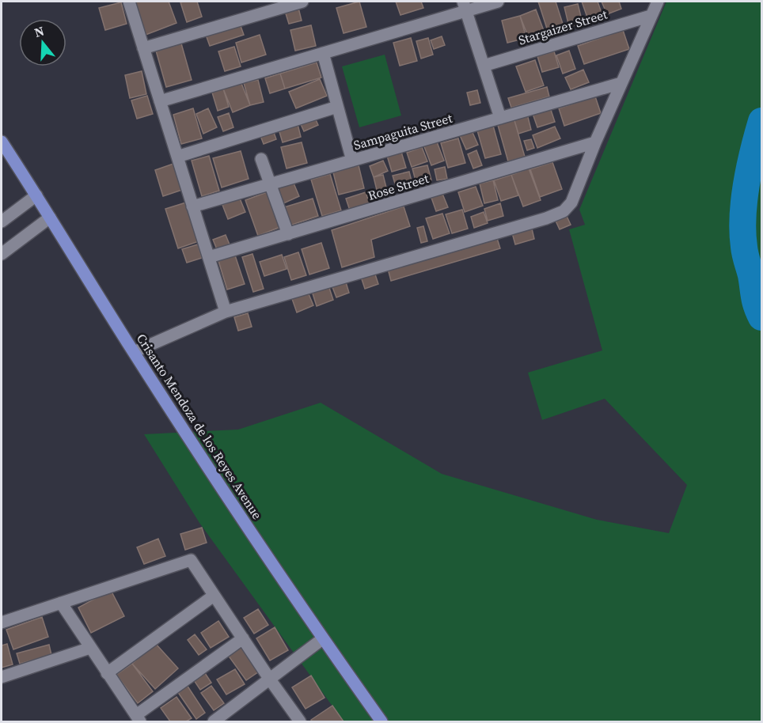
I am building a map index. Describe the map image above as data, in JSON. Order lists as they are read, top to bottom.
{
  "streets": {
    "main road": ["Crisanto Mendoza de los Reyes Avenue"],
    "street": ["Stargaizer Street", "Sampaguita Street", "Rose Street"]
  },
  "north": "top"
}
